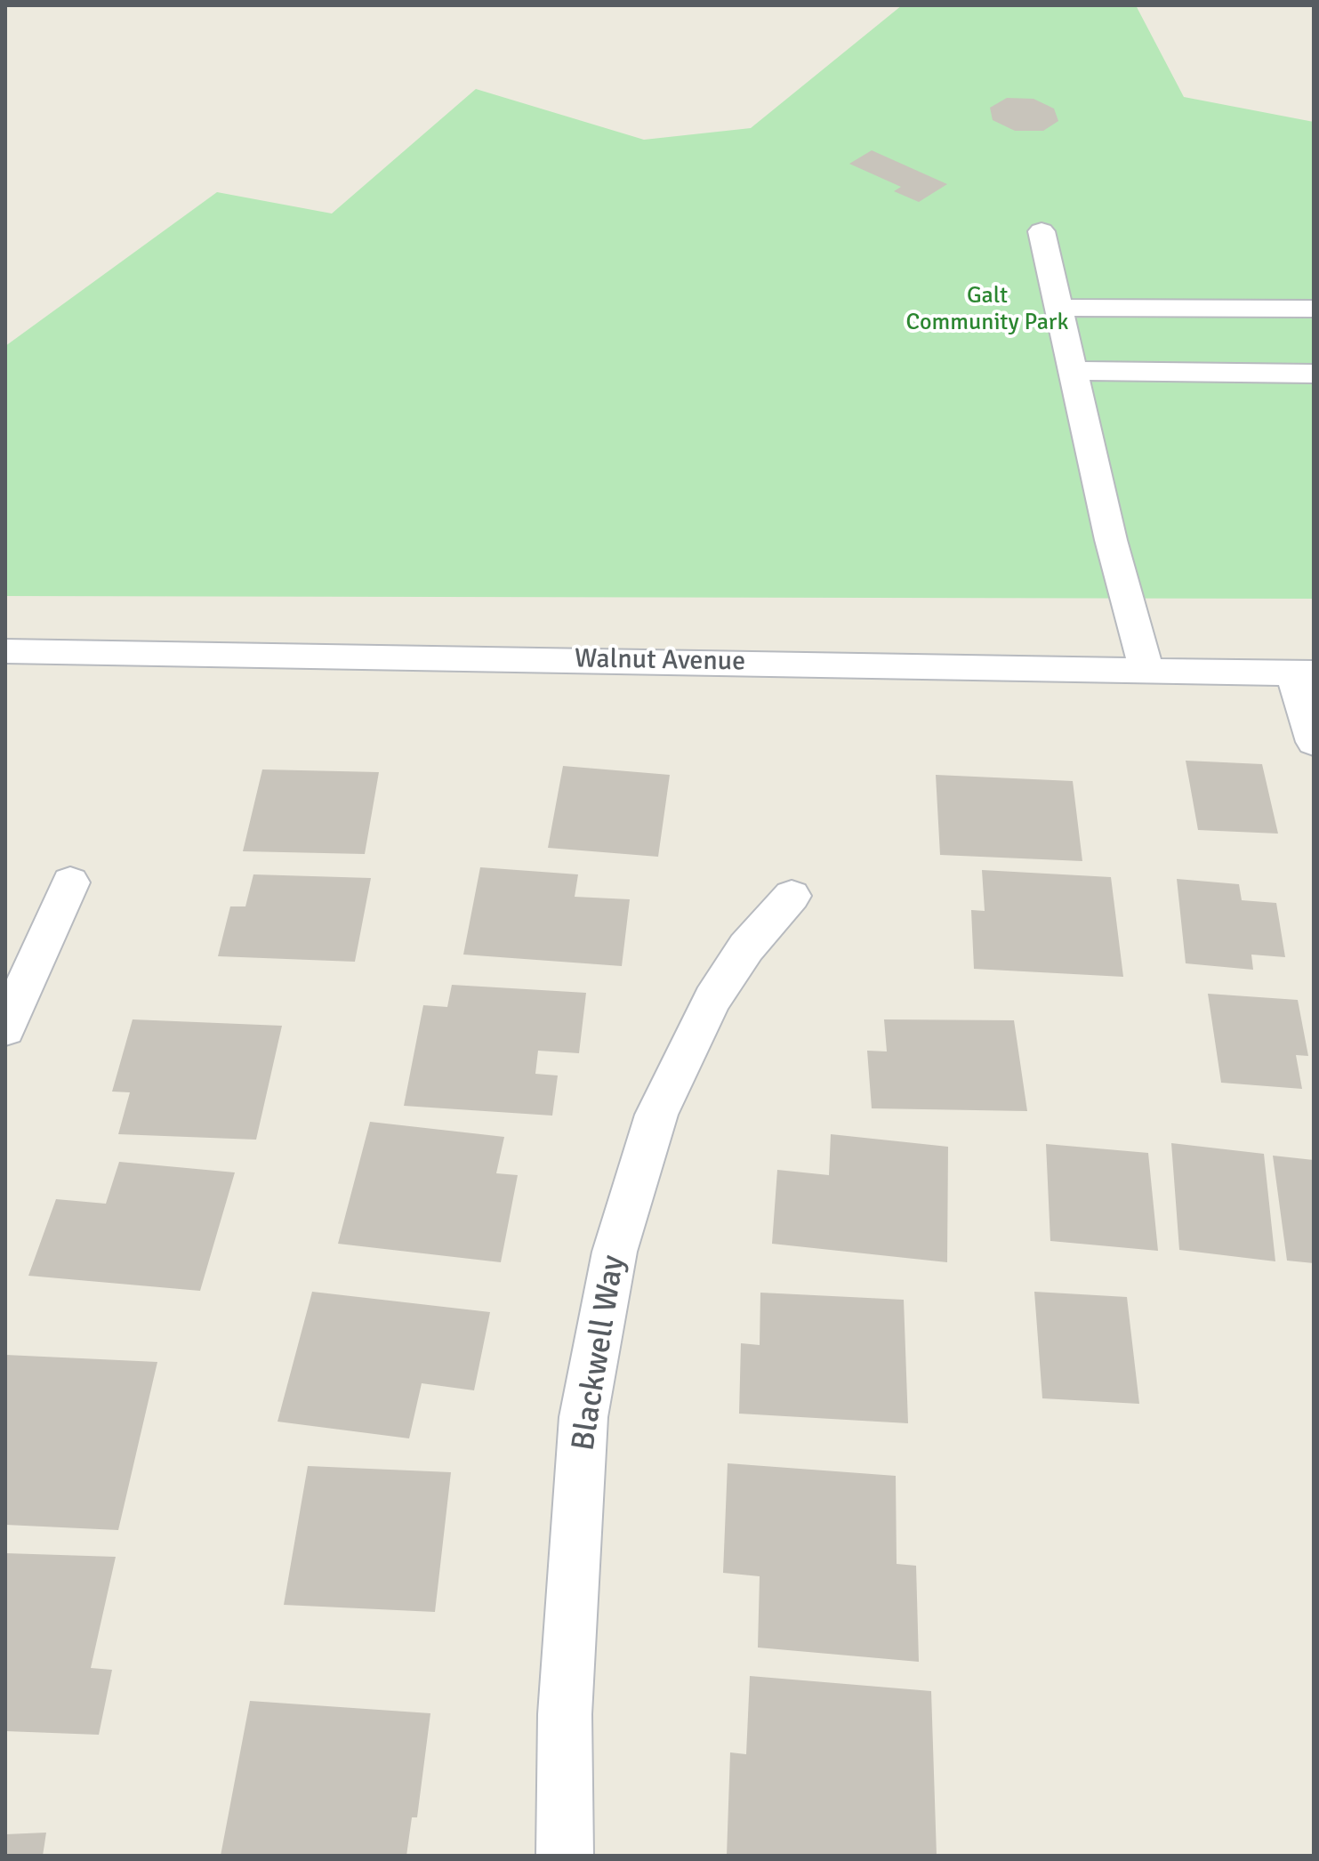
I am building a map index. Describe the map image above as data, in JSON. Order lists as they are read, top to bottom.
{
  "streets": {
    "street": ["Walnut Avenue", "Blackwell Way"]
  },
  "parks": ["Galt Community Park"]
}
